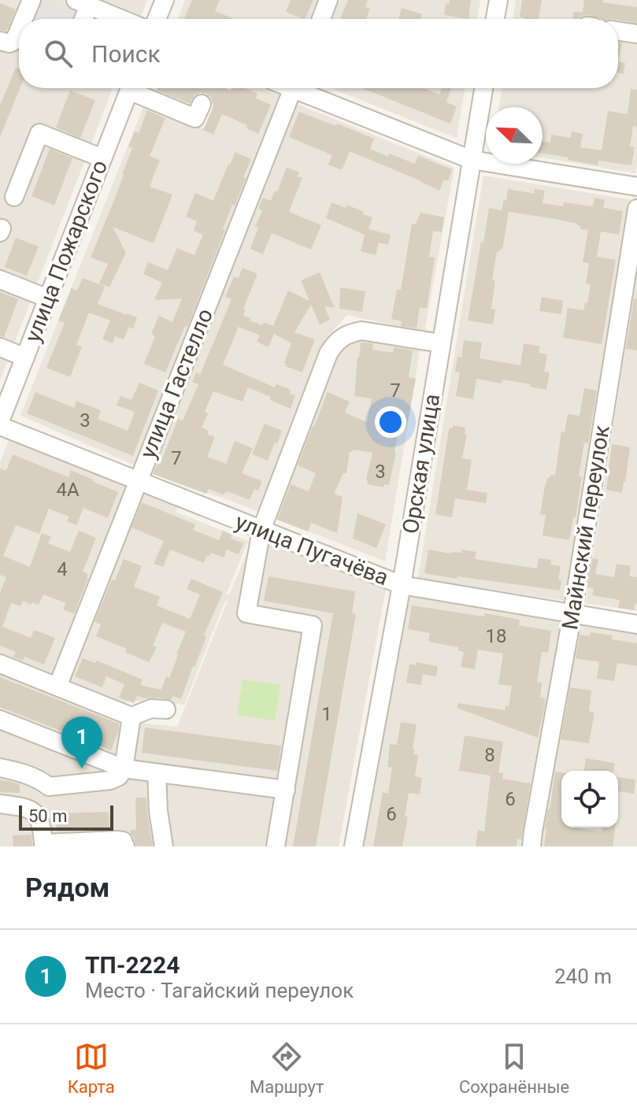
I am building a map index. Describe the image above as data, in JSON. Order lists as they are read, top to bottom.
{
  "streets": {
    "street": [
      "улица Пожарского",
      "улица Гастелло",
      "Орская улица",
      "Майнский переулок",
      "улица Пугачёва"
    ]
  },
  "crossings": [
    ["улица Пожарского", "улица Пугачёва"],
    ["улица Гастелло", "улица Пугачёва"],
    ["Орская улица", "улица Пугачёва"],
    ["Майнский переулок", "улица Пугачёва"]
  ],
  "house_numbers": [
    "7",
    "3",
    "7",
    "3",
    "4А",
    "4",
    "18",
    "1",
    "8",
    "6",
    "6"
  ],
  "scale_bar": "50 m",
  "north": "top left",
  "page": {
    "search": "Поиск",
    "pins": "1",
    "scale": "50 m",
    "heading": "Рядом",
    "list": [
      {
        "mark": "1",
        "name": "ТП-2224",
        "note": "Место · Тагайский переулок",
        "value": "240 m"
      }
    ],
    "nav": ["Карта", "Маршрут", "Сохранённые"]
  }
}
